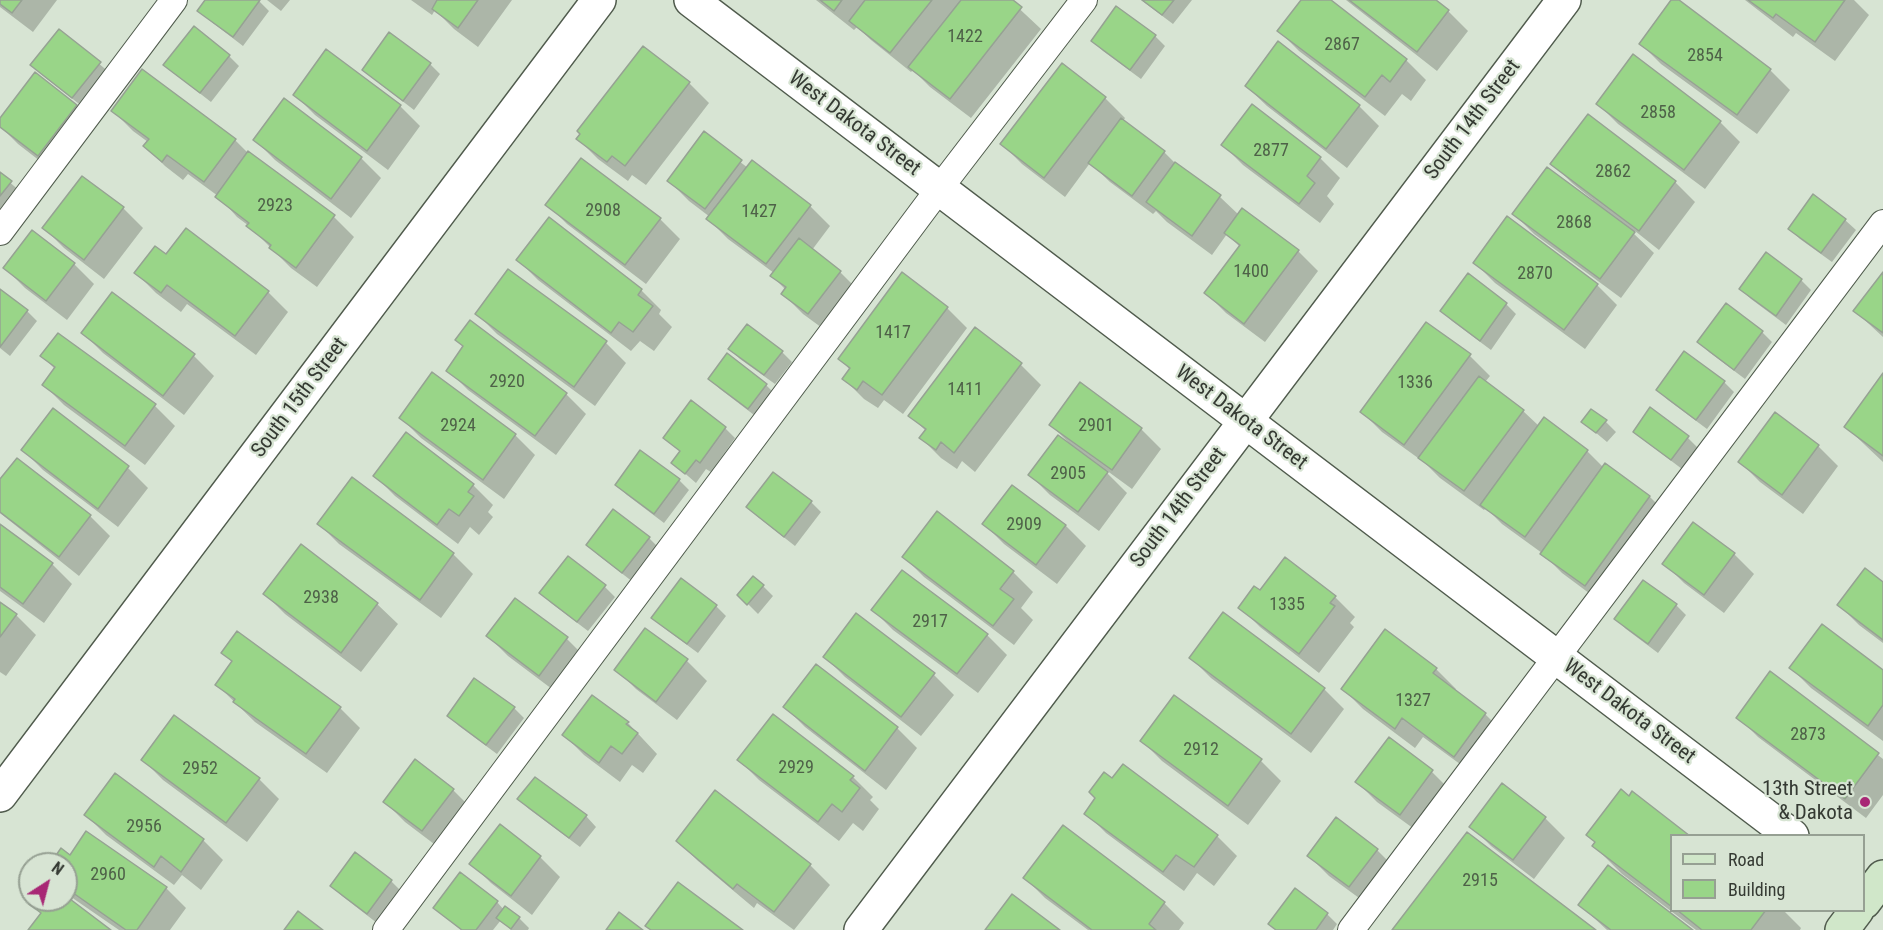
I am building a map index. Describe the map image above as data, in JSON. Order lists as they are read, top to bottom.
{
  "streets": {
    "street": ["South 14th Street", "West Dakota Street", "South 15th Street"]
  },
  "crossings": [
    ["South 14th Street", "West Dakota Street"]
  ],
  "places": ["13th Street & Dakota"],
  "house_numbers": [
    "1422",
    "2867",
    "2854",
    "2858",
    "2877",
    "2862",
    "2923",
    "2908",
    "1427",
    "2868",
    "1400",
    "2870",
    "1417",
    "2920",
    "1336",
    "1411",
    "2924",
    "2901",
    "2905",
    "2909",
    "2938",
    "1335",
    "2917",
    "1327",
    "2873",
    "2912",
    "2929",
    "2952",
    "2956",
    "2960",
    "2915"
  ],
  "legend": ["Road", "Building"],
  "north": "top right"
}
